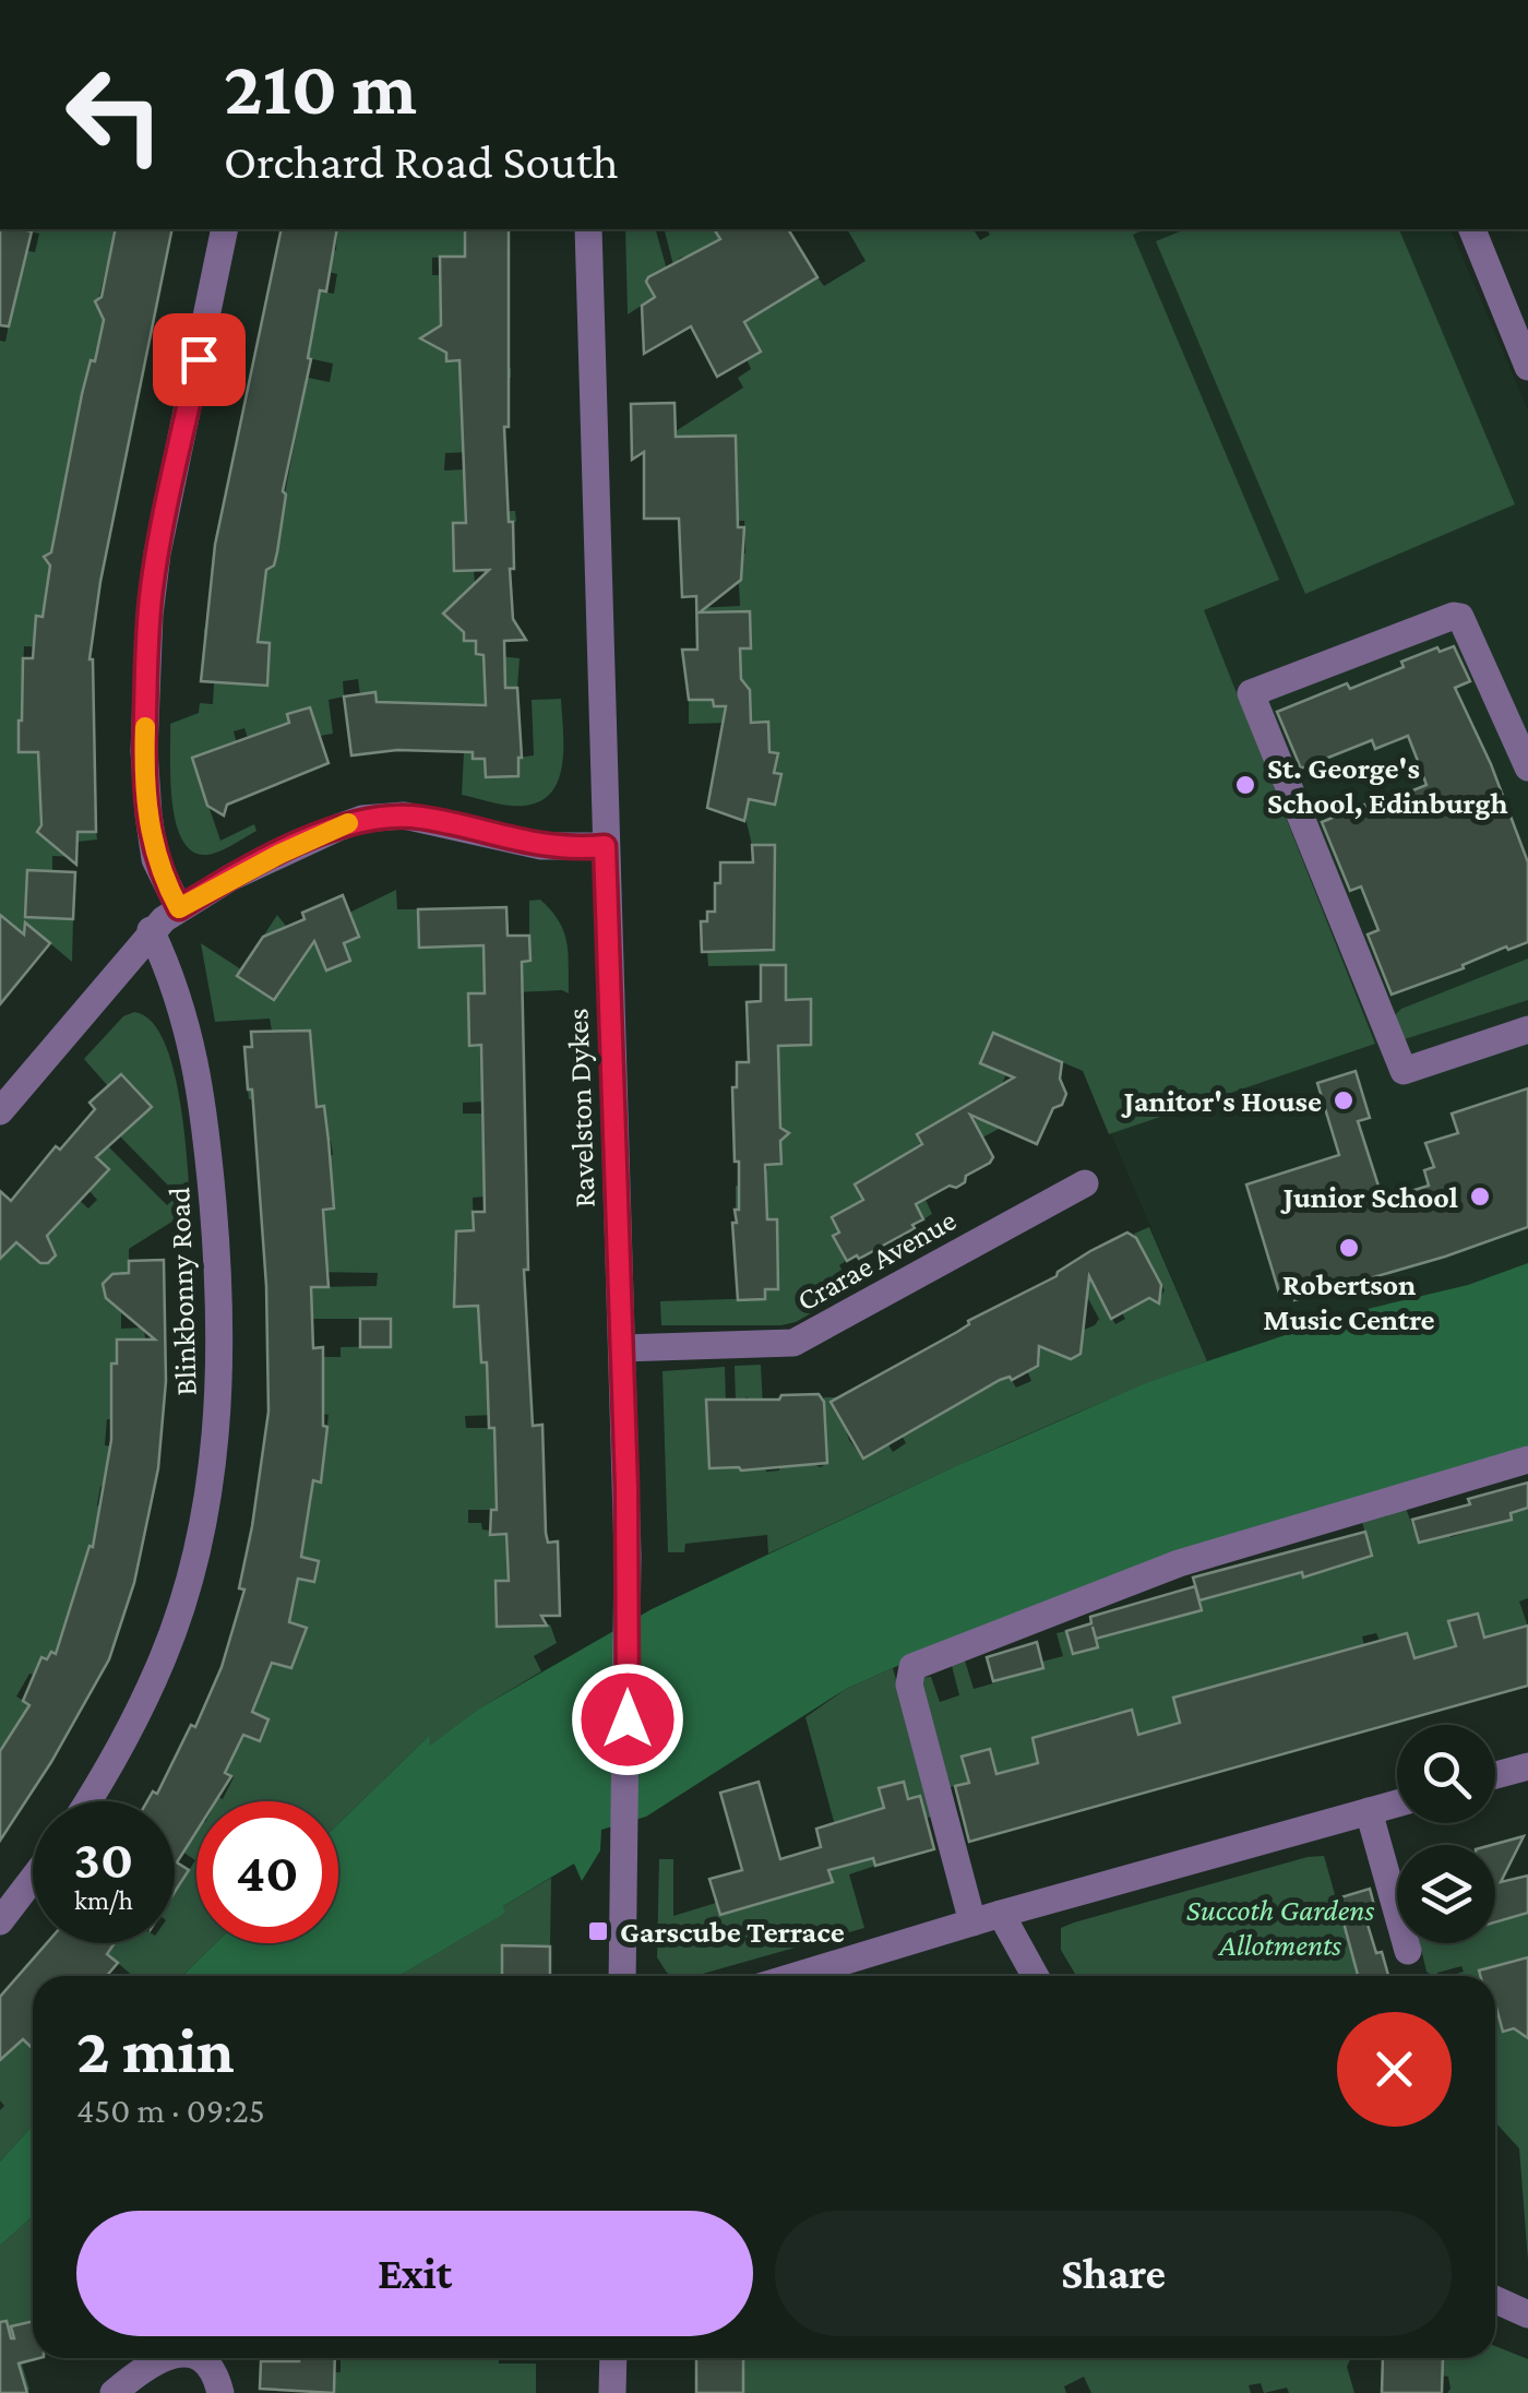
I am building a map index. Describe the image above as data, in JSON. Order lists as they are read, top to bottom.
{
  "streets": {
    "street": ["Ravelston Dykes", "Crarae Avenue", "Blinkbonny Road"]
  },
  "crossings": [
    ["Ravelston Dykes", "Crarae Avenue"]
  ],
  "parks": ["Succoth Gardens Allotments"],
  "places": {
    "other": [
      "St. George's School, Edinburgh",
      "Janitor's House",
      "Junior School",
      "Robertson Music Centre"
    ],
    "transit": ["Garscube Terrace"]
  },
  "page": {
    "turn": ["210 m", "Orchard Road South"],
    "speed": "30 km/h",
    "limit": "40",
    "heading": ["2 min", "450 m · 09:25"],
    "buttons": ["Exit", "Share"]
  }
}
